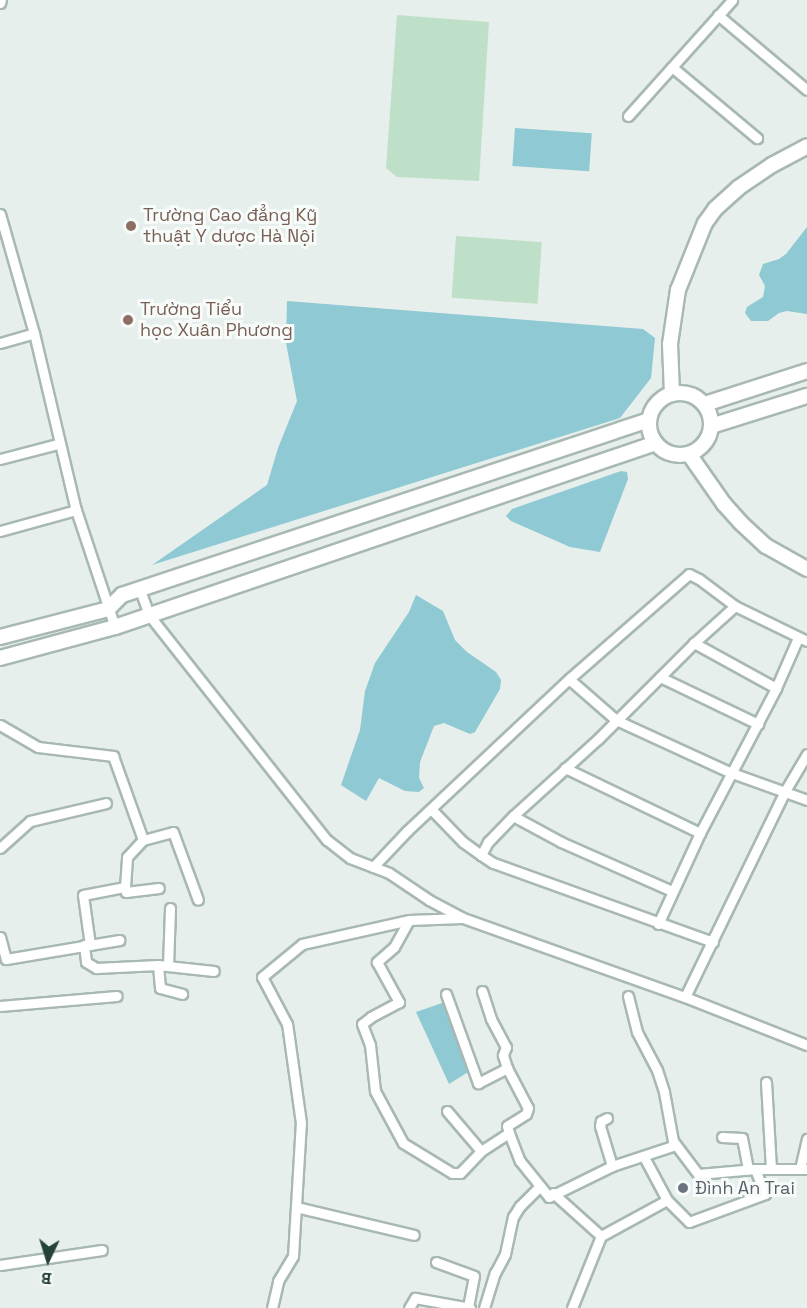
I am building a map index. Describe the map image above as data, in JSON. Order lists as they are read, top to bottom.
{
  "places": ["Trường Cao đẳng Kỹ thuật Y dược Hà Nội", "Trường Tiểu học Xuân Phương", "Đình An Trai"],
  "north": "bottom"
}
